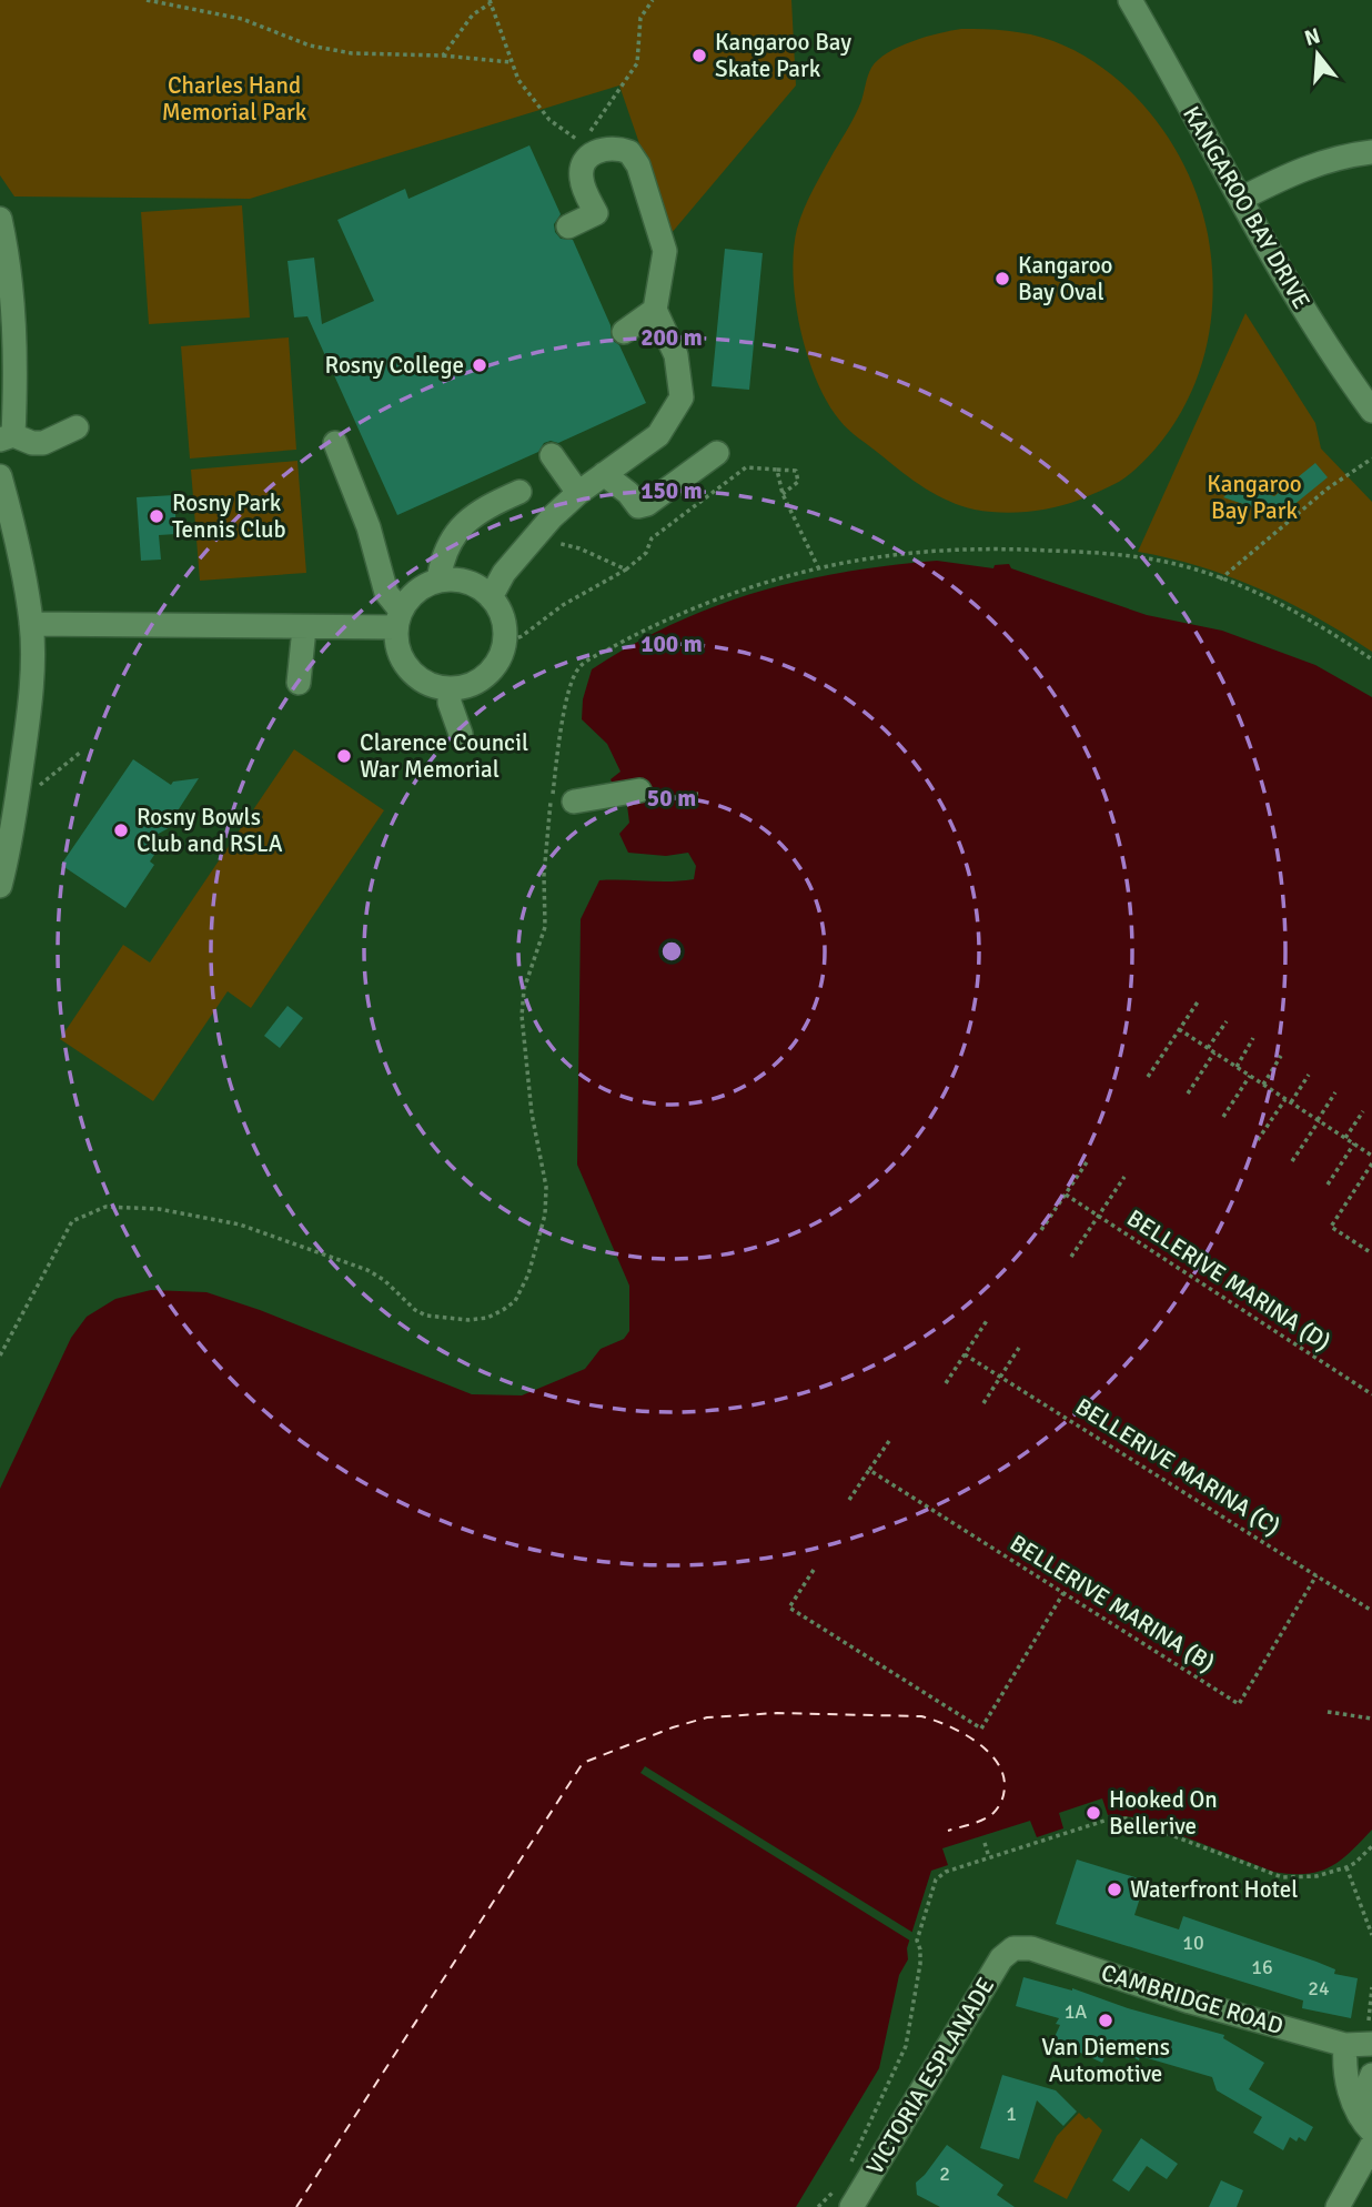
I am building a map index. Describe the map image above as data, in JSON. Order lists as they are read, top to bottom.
{
  "streets": {
    "street": ["KANGAROO BAY DRIVE", "CAMBRIDGE ROAD", "VICTORIA ESPLANADE"],
    "path": ["BELLERIVE MARINA (D)", "BELLERIVE MARINA (C)", "BELLERIVE MARINA (B)"]
  },
  "crossings": [
    ["BELLERIVE MARINA (C)", "BELLERIVE MARINA (B)"],
    ["CAMBRIDGE ROAD", "VICTORIA ESPLANADE"]
  ],
  "parks": ["Charles Hand Memorial Park", "Kangaroo Bay Park"],
  "places": [
    "Kangaroo Bay Skate Park",
    "Kangaroo Bay Oval",
    "Rosny College",
    "Rosny Park Tennis Club",
    "Clarence Council War Memorial",
    "Rosny Bowls Club and RSLA",
    "Hooked On Bellerive",
    "Waterfront Hotel",
    "Van Diemens Automotive"
  ],
  "house_numbers": [
    "10",
    "16",
    "24",
    "1A",
    "1",
    "2"
  ],
  "north": "top",
  "rings": [
    "200 m",
    "150 m",
    "100 m",
    "50 m"
  ]
}
